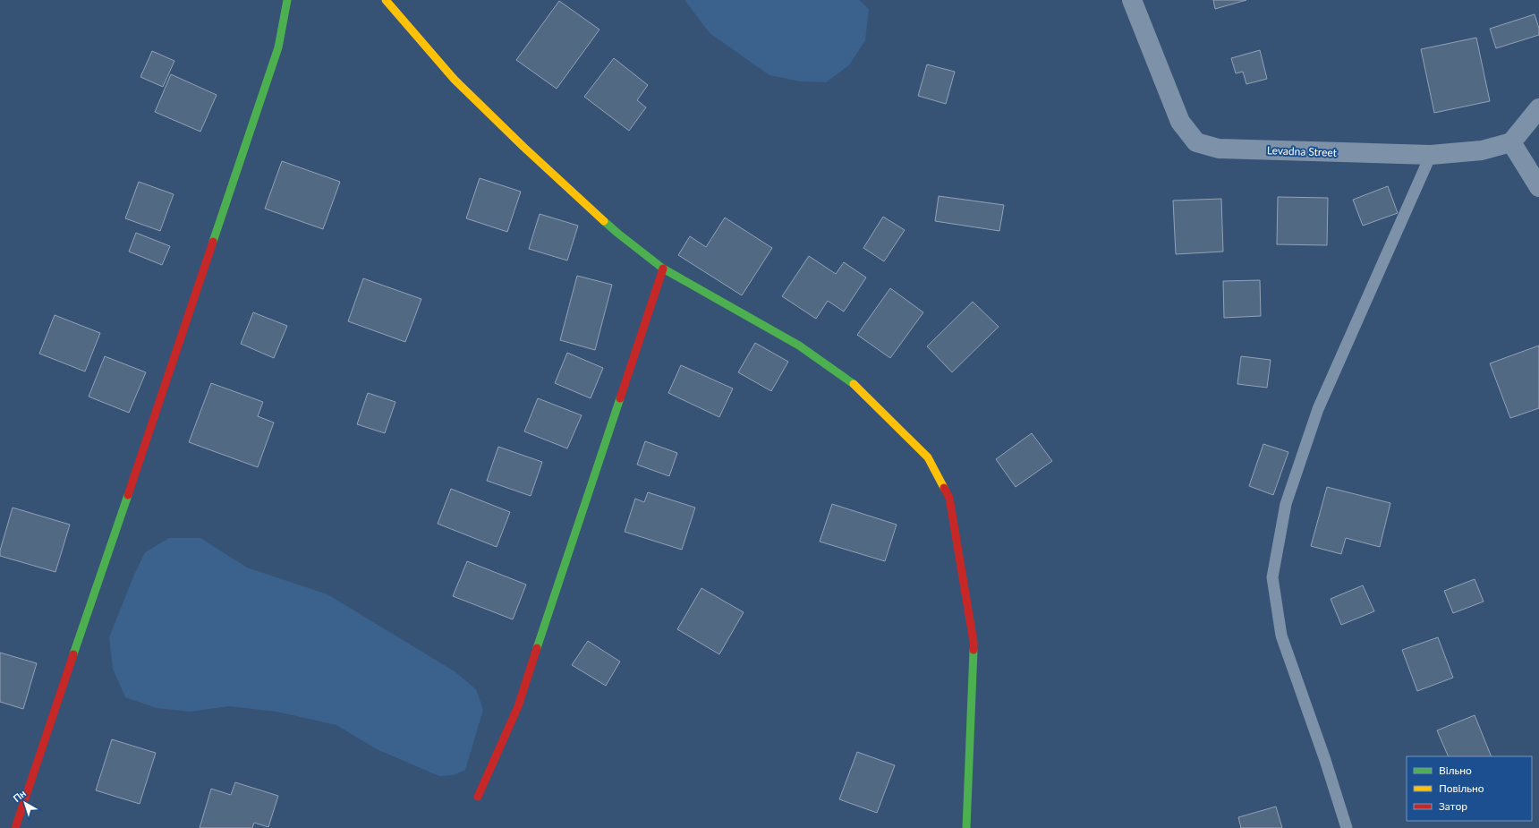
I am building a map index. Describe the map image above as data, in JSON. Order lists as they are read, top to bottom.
{
  "streets": {
    "street": ["Levadna Street"]
  },
  "legend": ["Вільно", "Повільно", "Затор"],
  "north": "top left"
}
